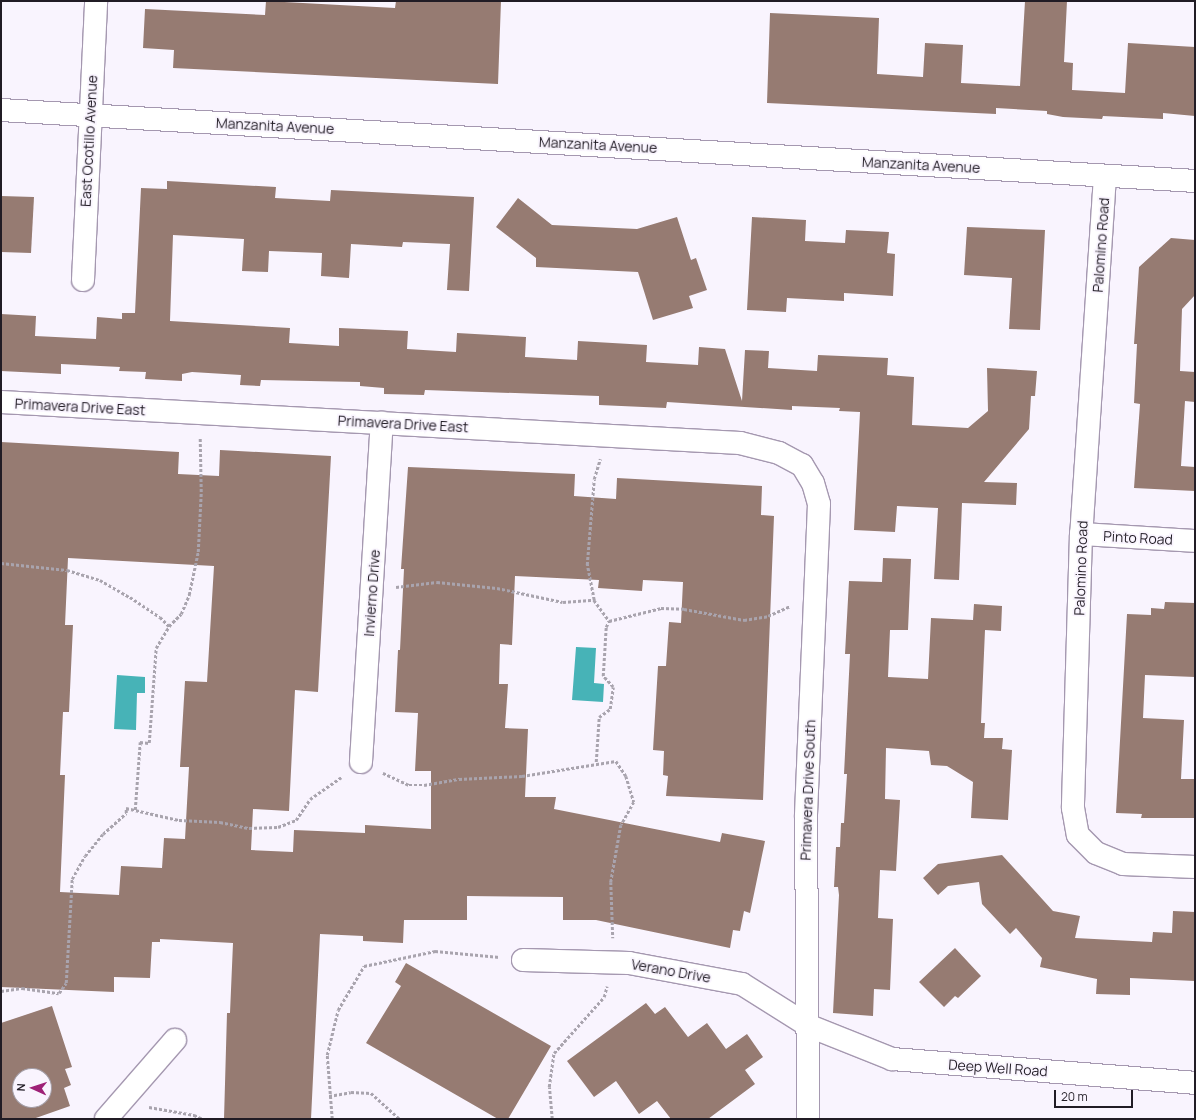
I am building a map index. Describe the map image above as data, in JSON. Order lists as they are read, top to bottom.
{
  "streets": {
    "street": [
      "Manzanita Avenue",
      "East Ocotillo Avenue",
      "Palomino Road",
      "Primavera Drive East",
      "Pinto Road",
      "Invierno Drive",
      "Primavera Drive South",
      "Verano Drive",
      "Deep Well Road"
    ]
  },
  "crossings": [
    ["Manzanita Avenue", "East Ocotillo Avenue"],
    ["Manzanita Avenue", "Palomino Road"],
    ["Palomino Road", "Pinto Road"],
    ["Primavera Drive East", "Invierno Drive"],
    ["Primavera Drive East", "Primavera Drive South"],
    ["Primavera Drive South", "Verano Drive"],
    ["Primavera Drive South", "Deep Well Road"],
    ["Verano Drive", "Deep Well Road"]
  ],
  "scale_bar": "20 m",
  "north": "left"
}
